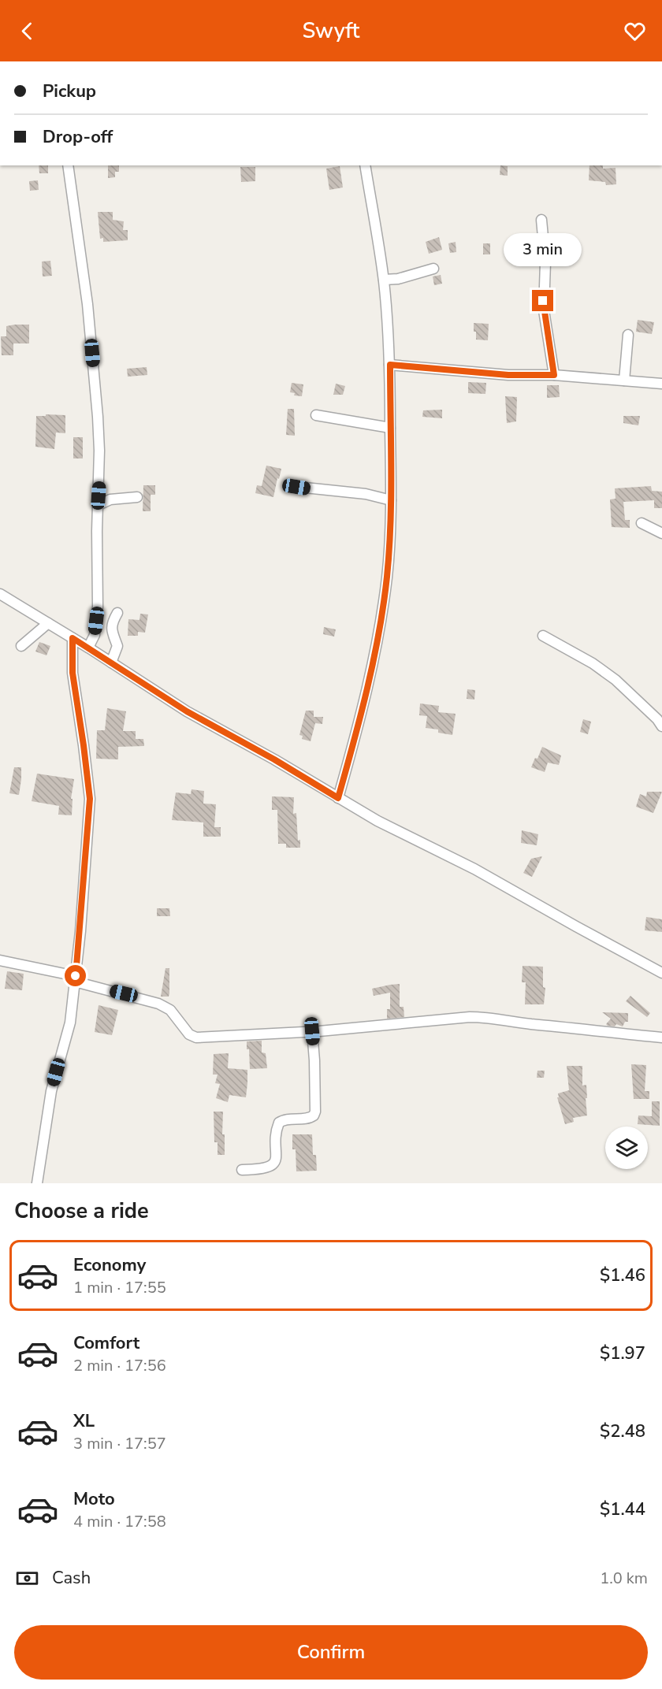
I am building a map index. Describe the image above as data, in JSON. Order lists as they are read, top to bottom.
{
  "page": {
    "header": "Swyft",
    "banner": ["Pickup", "Drop-off"],
    "bubble": "3 min",
    "heading": "Choose a ride",
    "list": [
      {
        "name": "Economy",
        "note": "1 min · 17:55",
        "value": "$1.46"
      },
      {
        "name": "Comfort",
        "note": "2 min · 17:56",
        "value": "$1.97"
      },
      {
        "name": "XL",
        "note": "3 min · 17:57",
        "value": "$2.48"
      },
      {
        "name": "Moto",
        "note": "4 min · 17:58",
        "value": "$1.44"
      }
    ],
    "pay": ["Cash", "1.0 km"],
    "buttons": "Confirm"
  }
}
